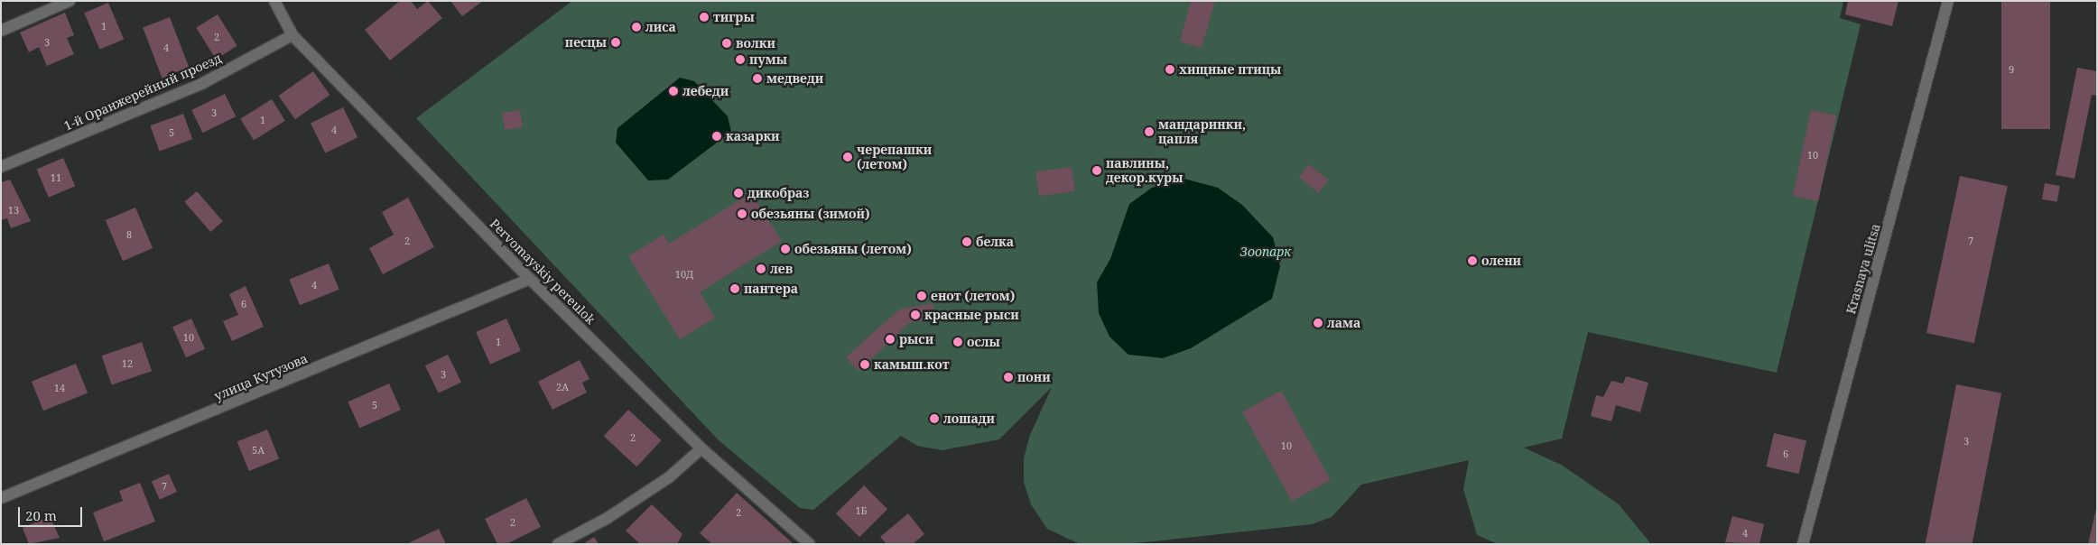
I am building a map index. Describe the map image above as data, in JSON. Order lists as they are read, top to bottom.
{
  "streets": {
    "street": [
      "1-й Оранжерейный проезд",
      "Krasnaya ulitsa",
      "Pervomayskiy pereulok",
      "улица Кутузова"
    ]
  },
  "crossings": [
    ["1-й Оранжерейный проезд", "Pervomayskiy pereulok"],
    ["Pervomayskiy pereulok", "улица Кутузова"]
  ],
  "parks": ["Зоопарк"],
  "places": [
    "тигры",
    "лиса",
    "песцы",
    "волки",
    "пумы",
    "хищные птицы",
    "медведи",
    "лебеди",
    "мандаринки, цапля",
    "казарки",
    "черепашки (летом)",
    "павлины, декор.куры",
    "дикобраз",
    "обезьяны (зимой)",
    "белка",
    "обезьяны (летом)",
    "олени",
    "лев",
    "пантера",
    "енот (летом)",
    "красные рыси",
    "лама",
    "рыси",
    "ослы",
    "камыш.кот",
    "пони",
    "лошади"
  ],
  "house_numbers": [
    "1",
    "2",
    "3",
    "4",
    "9",
    "3",
    "1",
    "4",
    "5",
    "10",
    "11",
    "13",
    "8",
    "2",
    "7",
    "10Д",
    "4",
    "6",
    "10",
    "1",
    "12",
    "3",
    "2А",
    "14",
    "5",
    "2",
    "3",
    "10",
    "5А",
    "6",
    "7",
    "1Б",
    "2",
    "2",
    "4"
  ],
  "scale_bar": "20 m"
}
